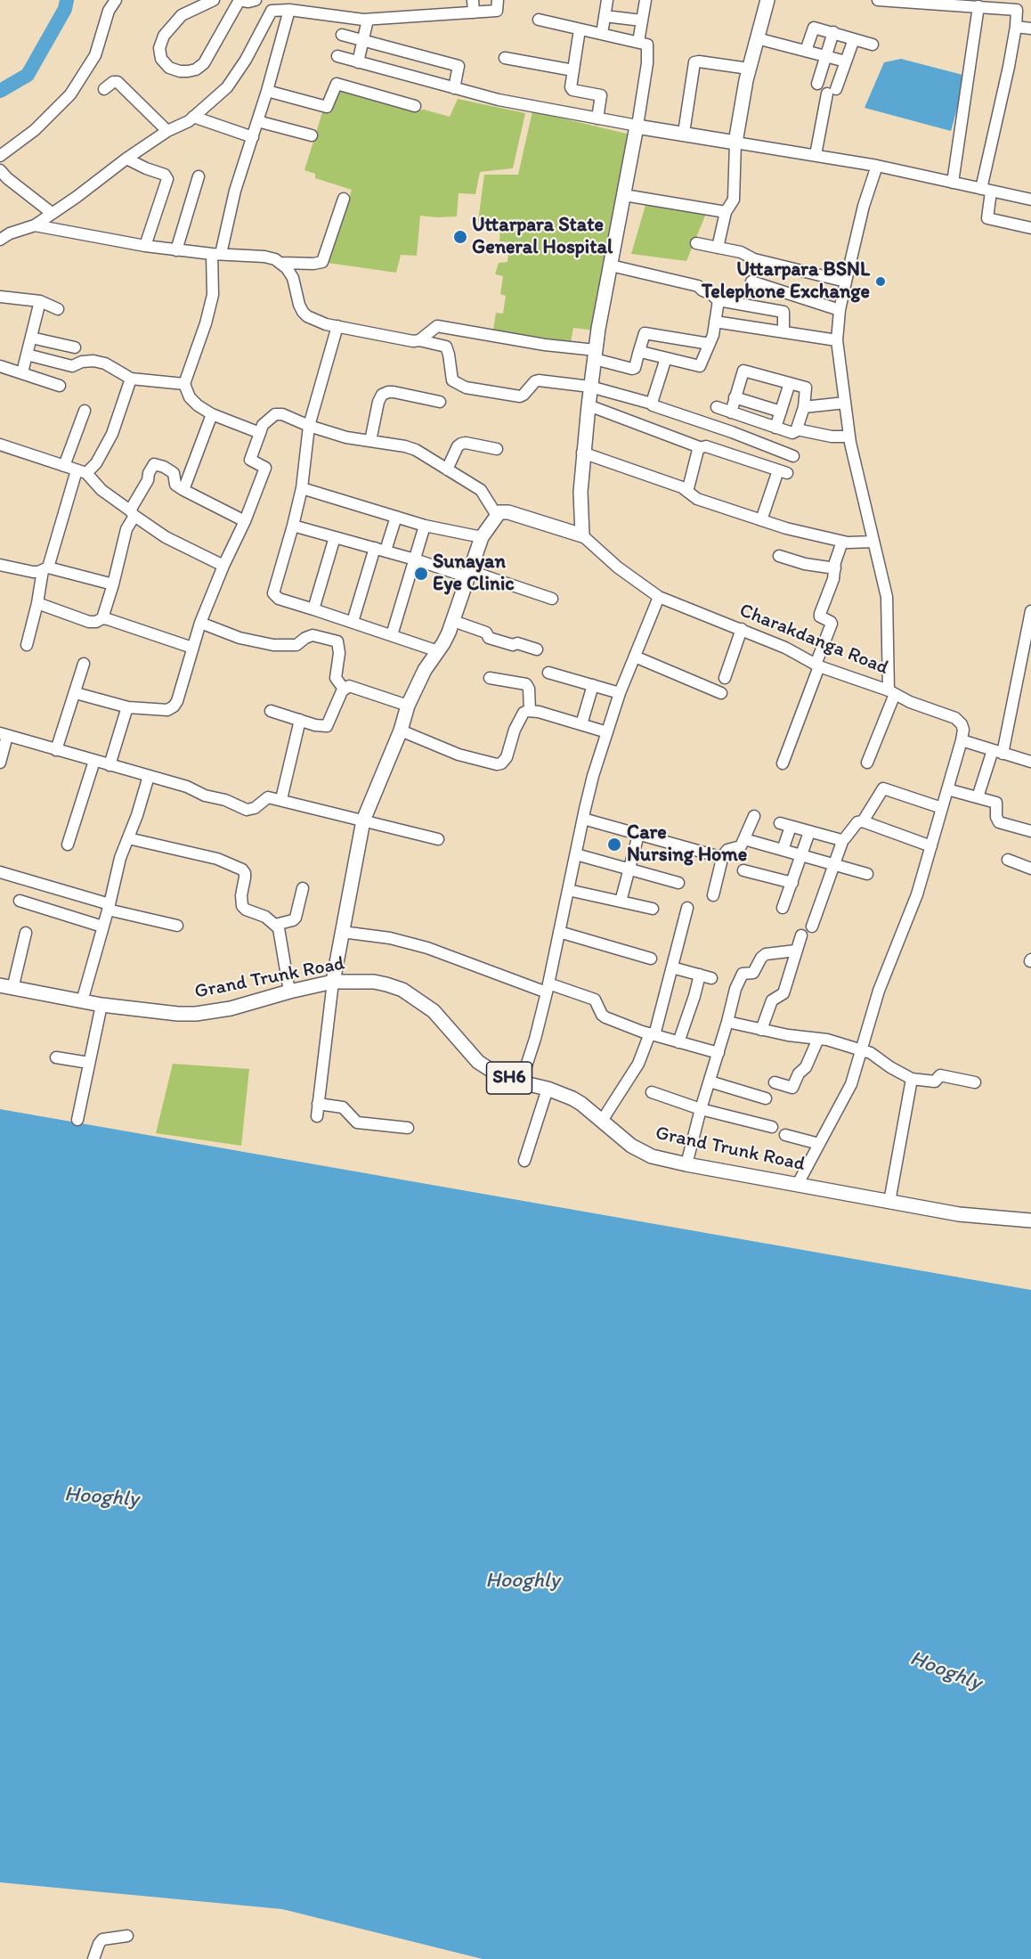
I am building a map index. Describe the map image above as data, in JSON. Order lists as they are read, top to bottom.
{
  "streets": {
    "main road": ["Grand Trunk Road", "SH6"],
    "street": ["Charakdanga Road"]
  },
  "water": ["Hooghly"],
  "places": [
    "Uttarpara State General Hospital",
    "Uttarpara BSNL Telephone Exchange",
    "Sunayan Eye Clinic",
    "Care Nursing Home"
  ]
}
